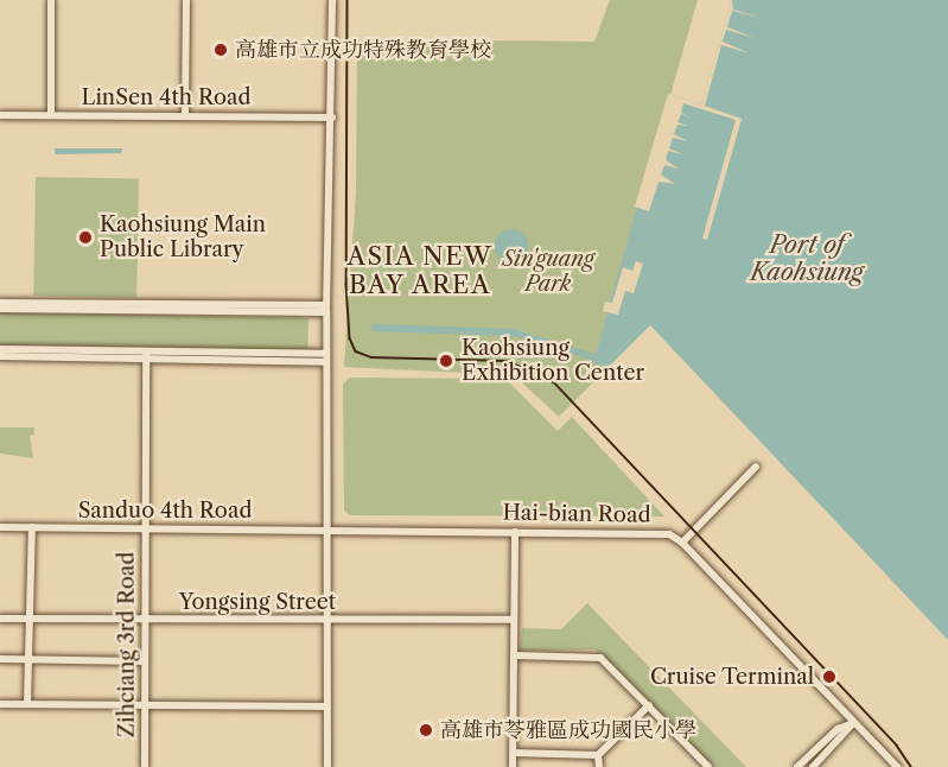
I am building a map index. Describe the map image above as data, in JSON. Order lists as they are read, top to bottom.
{
  "streets": {
    "street": [
      "LinSen 4th Road",
      "Sanduo 4th Road",
      "Hai-bian Road",
      "Yongsing Street",
      "Zihciang 3rd Road"
    ]
  },
  "crossings": [
    ["Sanduo 4th Road", "Hai-bian Road"],
    ["Sanduo 4th Road", "Zihciang 3rd Road"],
    ["Yongsing Street", "Zihciang 3rd Road"]
  ],
  "districts": ["ASIA NEW BAY AREA"],
  "water": ["Port of Kaohsiung"],
  "parks": ["Sin'guang Park"],
  "places": [
    "高雄市立成功特殊教育學校",
    "Kaohsiung Main Public Library",
    "Kaohsiung Exhibition Center",
    "Cruise Terminal",
    "高雄市苓雅區成功國民小學"
  ]
}
